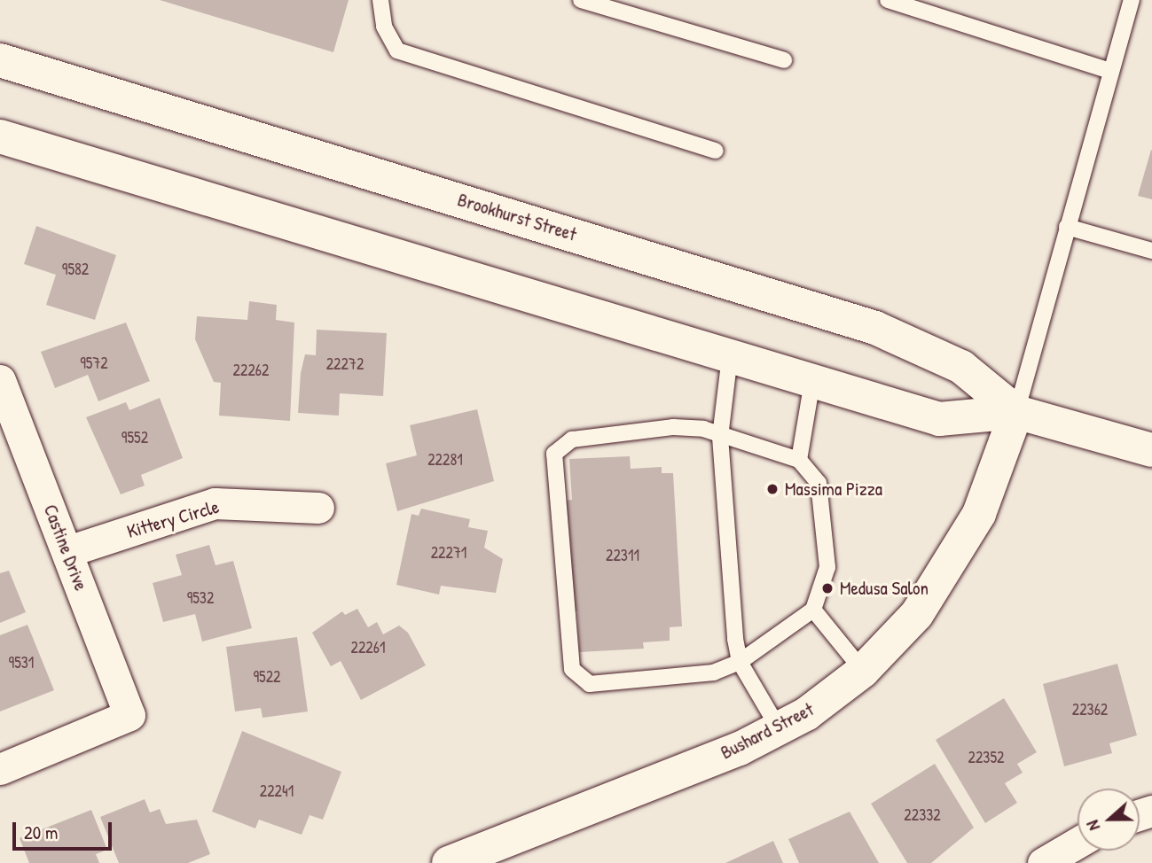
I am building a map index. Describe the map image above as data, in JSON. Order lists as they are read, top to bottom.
{
  "streets": {
    "main road": ["Brookhurst Street", "Bushard Street"],
    "street": ["Kittery Circle", "Castine Drive"]
  },
  "crossings": [
    ["Brookhurst Street", "Bushard Street"],
    ["Kittery Circle", "Castine Drive"]
  ],
  "places": ["Massima Pizza", "Medusa Salon"],
  "house_numbers": [
    "9582",
    "9572",
    "22272",
    "22262",
    "9552",
    "22281",
    "22271",
    "22311",
    "9532",
    "22261",
    "9531",
    "9522",
    "22362",
    "22352",
    "22241",
    "22332"
  ],
  "scale_bar": "20 m",
  "north": "left"
}
